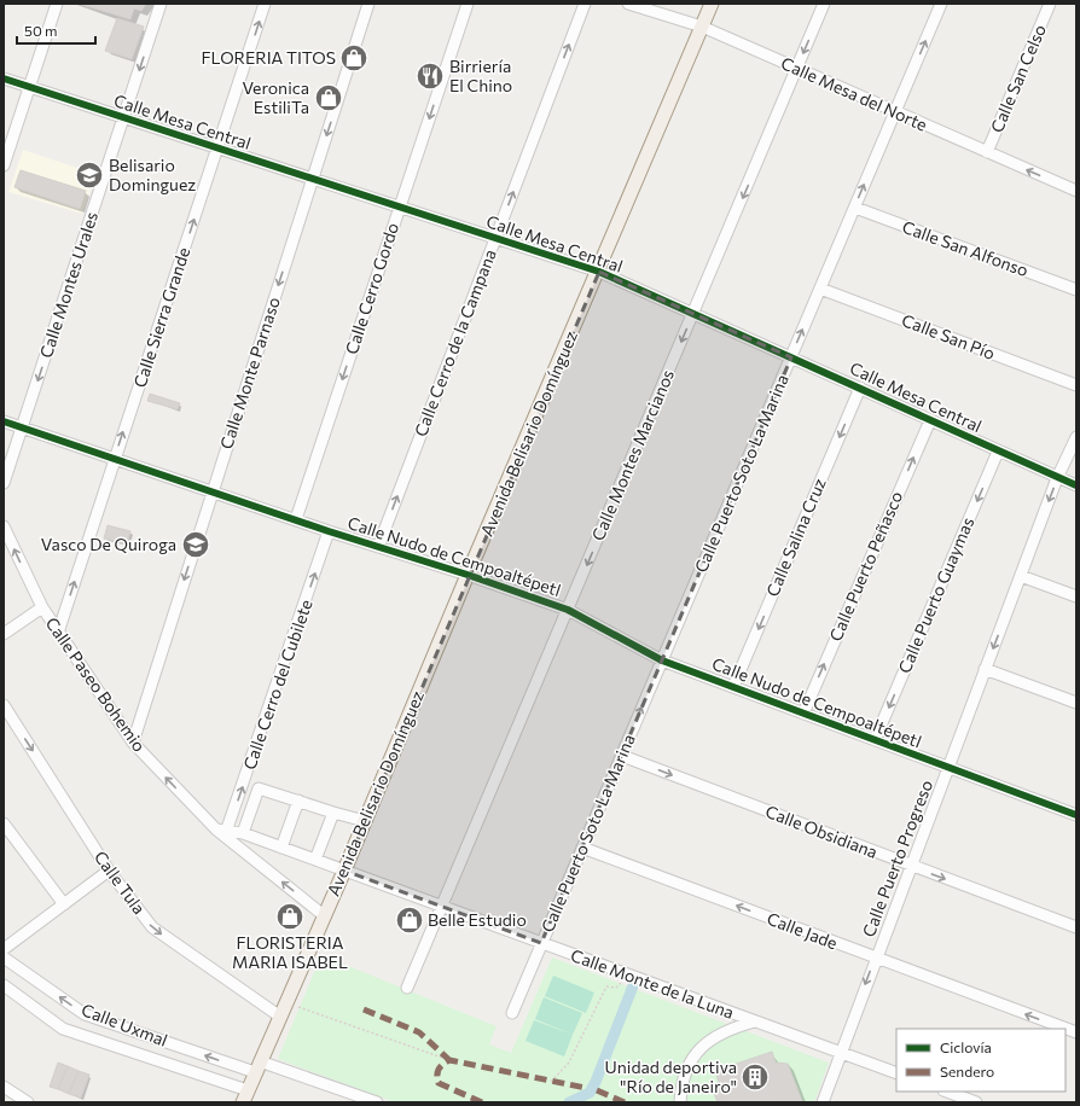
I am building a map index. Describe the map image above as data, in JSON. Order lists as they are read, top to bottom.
{
  "streets": {
    "main road": ["Avenida Belisario Domínguez"],
    "street": [
      "Calle San Celso",
      "Calle Mesa del Norte",
      "Calle Mesa Central",
      "Calle San Alfonso",
      "Calle Montes Urales",
      "Calle Cerro Gordo",
      "Calle Sierra Grande",
      "Calle San Pío",
      "Calle Cerro de la Campana",
      "Calle Monte Parnaso",
      "Calle Montes Marcianos",
      "Calle Puerto Soto La Marina",
      "Calle Salina Cruz",
      "Calle Nudo de Cempoaltépetl",
      "Calle Puerto Peñasco",
      "Calle Puerto Guaymas",
      "Calle Paseo Bohemio",
      "Calle Cerro del Cubilete",
      "Calle Obsidiana",
      "Calle Puerto Progreso",
      "Calle Tula",
      "Calle Jade",
      "Calle Monte de la Luna",
      "Calle Uxmal"
    ]
  },
  "crossings": [
    ["Calle San Celso", "Calle Mesa del Norte"],
    ["Calle Mesa del Norte", "Avenida Belisario Domínguez"],
    ["Calle Mesa del Norte", "Calle Montes Marcianos"],
    ["Calle Mesa del Norte", "Calle Puerto Soto La Marina"],
    ["Calle Mesa Central", "Calle Montes Urales"],
    ["Calle Mesa Central", "Calle Cerro Gordo"],
    ["Calle Mesa Central", "Calle Sierra Grande"],
    ["Calle Mesa Central", "Calle Cerro de la Campana"],
    ["Calle Mesa Central", "Calle Monte Parnaso"],
    ["Calle Mesa Central", "Avenida Belisario Domínguez"],
    ["Calle Mesa Central", "Calle Montes Marcianos"],
    ["Calle Mesa Central", "Calle Puerto Soto La Marina"],
    ["Calle Mesa Central", "Calle Salina Cruz"],
    ["Calle Mesa Central", "Calle Puerto Peñasco"],
    ["Calle Mesa Central", "Calle Puerto Guaymas"],
    ["Calle Mesa Central", "Calle Puerto Progreso"],
    ["Calle San Alfonso", "Calle Puerto Soto La Marina"],
    ["Calle Montes Urales", "Calle Nudo de Cempoaltépetl"],
    ["Calle Cerro Gordo", "Calle Nudo de Cempoaltépetl"],
    ["Calle Sierra Grande", "Calle Nudo de Cempoaltépetl"],
    ["Calle Sierra Grande", "Calle Paseo Bohemio"],
    ["Calle San Pío", "Calle Puerto Soto La Marina"],
    ["Calle Cerro de la Campana", "Calle Nudo de Cempoaltépetl"],
    ["Calle Monte Parnaso", "Calle Nudo de Cempoaltépetl"],
    ["Calle Monte Parnaso", "Calle Paseo Bohemio"],
    ["Avenida Belisario Domínguez", "Calle Nudo de Cempoaltépetl"],
    ["Avenida Belisario Domínguez", "Calle Paseo Bohemio"],
    ["Avenida Belisario Domínguez", "Calle Tula"],
    ["Avenida Belisario Domínguez", "Calle Monte de la Luna"],
    ["Avenida Belisario Domínguez", "Calle Uxmal"],
    ["Calle Montes Marcianos", "Calle Nudo de Cempoaltépetl"],
    ["Calle Montes Marcianos", "Calle Monte de la Luna"],
    ["Calle Puerto Soto La Marina", "Calle Nudo de Cempoaltépetl"],
    ["Calle Puerto Soto La Marina", "Calle Obsidiana"],
    ["Calle Puerto Soto La Marina", "Calle Jade"],
    ["Calle Puerto Soto La Marina", "Calle Monte de la Luna"],
    ["Calle Salina Cruz", "Calle Nudo de Cempoaltépetl"],
    ["Calle Nudo de Cempoaltépetl", "Calle Puerto Peñasco"],
    ["Calle Nudo de Cempoaltépetl", "Calle Puerto Guaymas"],
    ["Calle Nudo de Cempoaltépetl", "Calle Cerro del Cubilete"],
    ["Calle Nudo de Cempoaltépetl", "Calle Puerto Progreso"],
    ["Calle Paseo Bohemio", "Calle Cerro del Cubilete"],
    ["Calle Paseo Bohemio", "Calle Monte de la Luna"],
    ["Calle Cerro del Cubilete", "Calle Monte de la Luna"],
    ["Calle Obsidiana", "Calle Puerto Progreso"],
    ["Calle Puerto Progreso", "Calle Jade"],
    ["Calle Puerto Progreso", "Calle Monte de la Luna"]
  ],
  "one_way": [
    "Calle Montes Urales",
    "Calle Cerro Gordo",
    "Calle Sierra Grande",
    "Calle Cerro de la Campana",
    "Calle Monte Parnaso",
    "Calle Montes Marcianos",
    "Calle Puerto Soto La Marina",
    "Calle Salina Cruz",
    "Calle Puerto Peñasco",
    "Calle Puerto Guaymas",
    "Calle Paseo Bohemio",
    "Calle Cerro del Cubilete",
    "Calle Obsidiana",
    "Calle Puerto Progreso",
    "Calle Tula",
    "Calle Jade"
  ],
  "places": {
    "shop": [
      "FLORERIA TITOS",
      "Veronica EstiliTa",
      "FLORISTERIA MARIA ISABEL",
      "Belle Estudio"
    ],
    "restaurant": ["Birriería El Chino"],
    "school or university": ["Belisario Dominguez", "Vasco De Quiroga"],
    "building": ["Unidad deportiva \"Río de Janeiro\""]
  },
  "legend": ["Ciclovía", "Sendero"],
  "scale_bar": "50 m"
}
